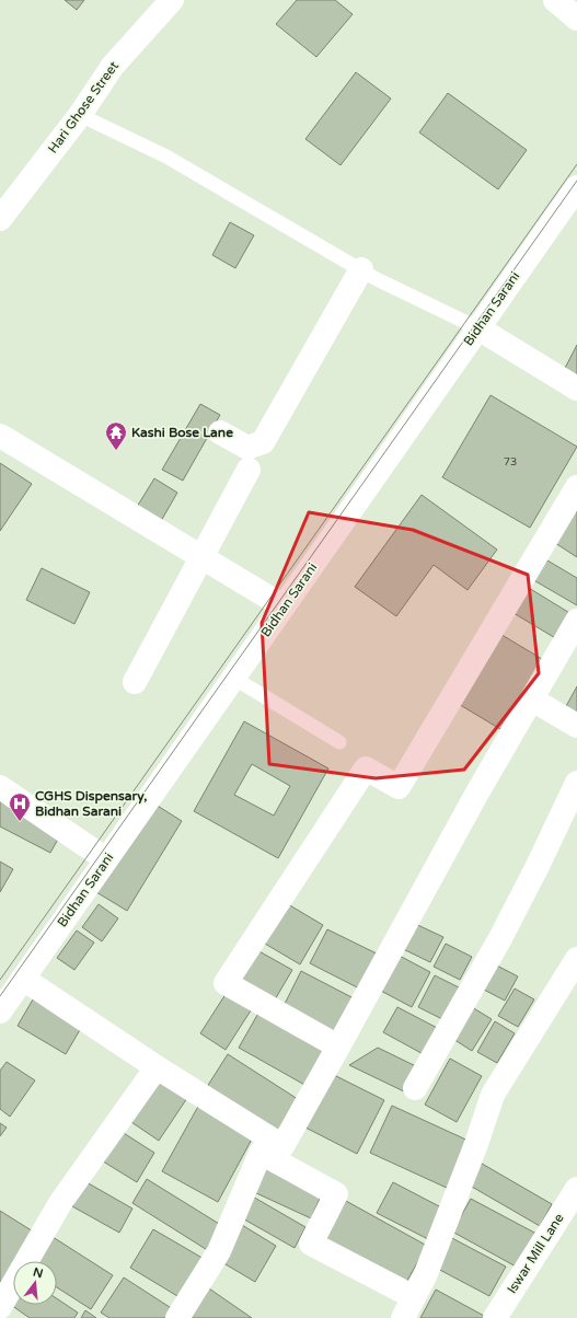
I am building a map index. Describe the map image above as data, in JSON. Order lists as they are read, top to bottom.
{
  "streets": {
    "street": ["Hari Ghose Street", "Bidhan Sarani", "Iswar Mill Lane"]
  },
  "places": {
    "temple": ["Kashi Bose Lane"],
    "hospital": ["CGHS Dispensary, Bidhan Sarani"]
  },
  "house_numbers": ["73"],
  "north": "top"
}
